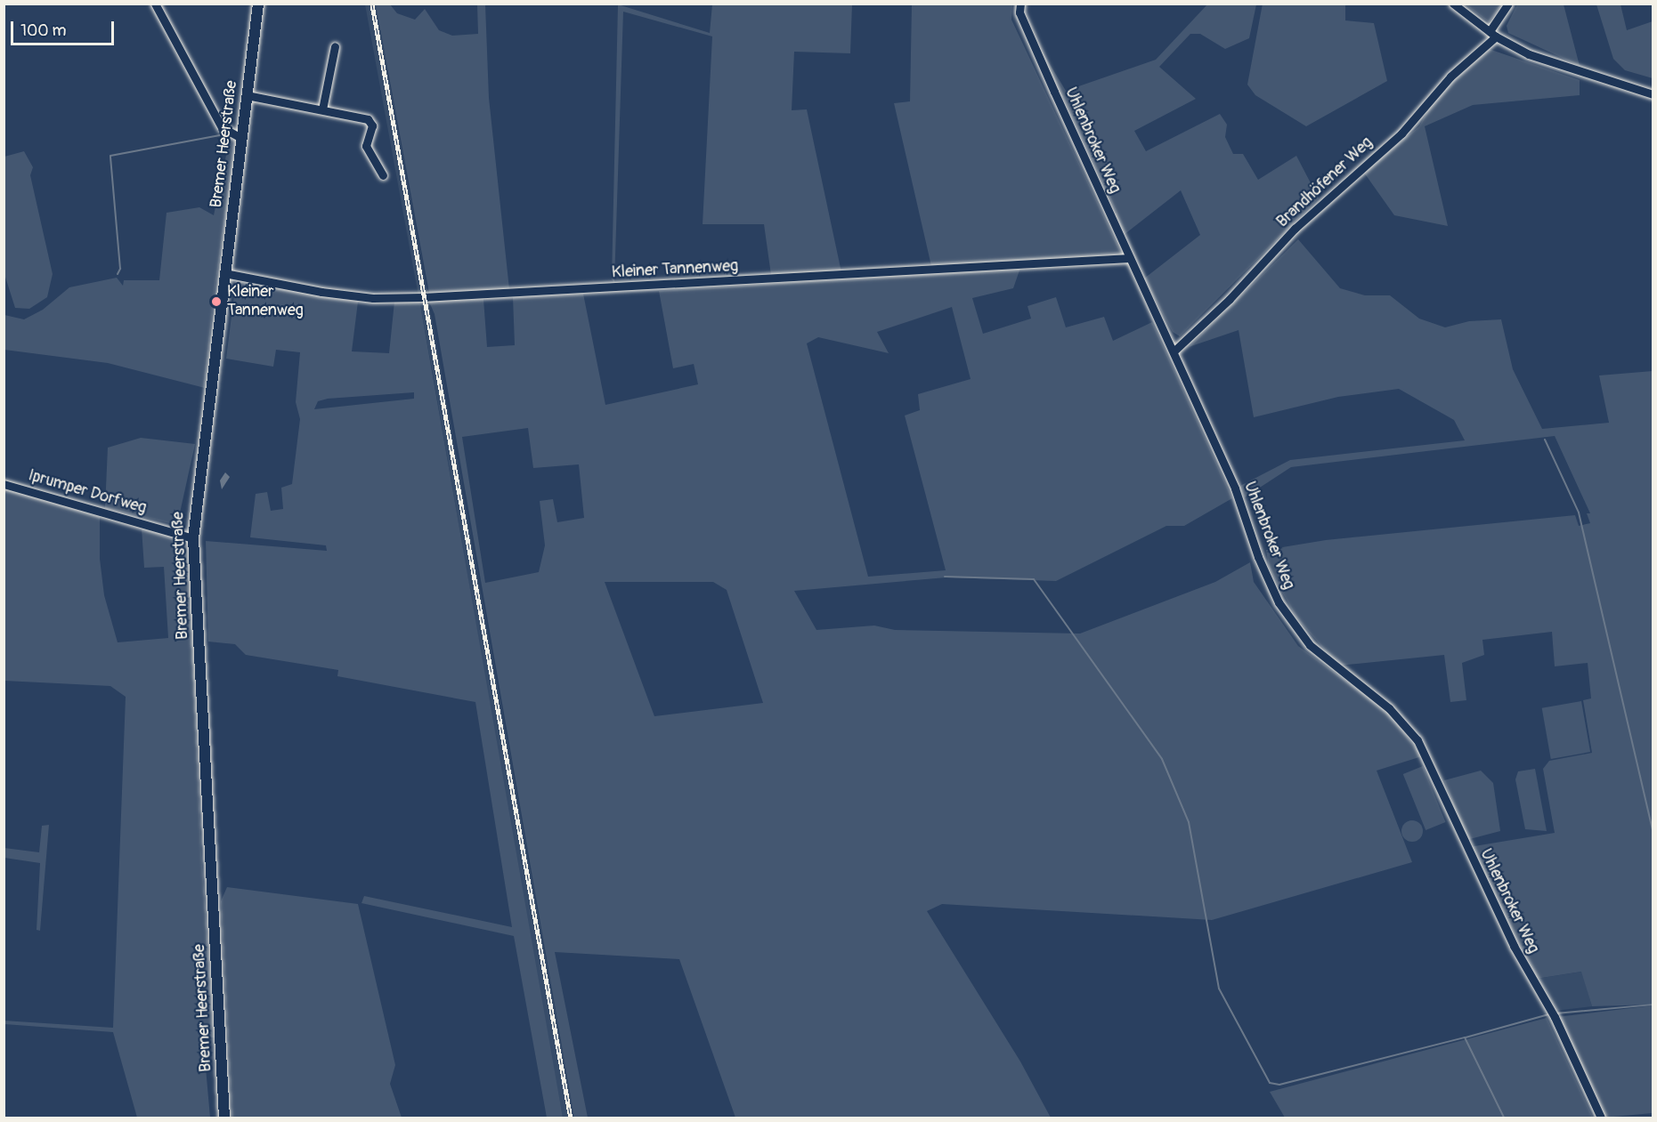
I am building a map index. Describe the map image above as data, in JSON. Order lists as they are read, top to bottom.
{
  "streets": {
    "main road": ["Bremer Heerstraße"],
    "street": [
      "Uhlenbroker Weg",
      "Brandhöfener Weg",
      "Kleiner Tannenweg",
      "Iprumper Dorfweg"
    ]
  },
  "crossings": [
    ["Uhlenbroker Weg", "Brandhöfener Weg"],
    ["Uhlenbroker Weg", "Kleiner Tannenweg"],
    ["Bremer Heerstraße", "Kleiner Tannenweg"],
    ["Bremer Heerstraße", "Iprumper Dorfweg"]
  ],
  "places": ["Kleiner Tannenweg"],
  "scale_bar": "100 m"
}
